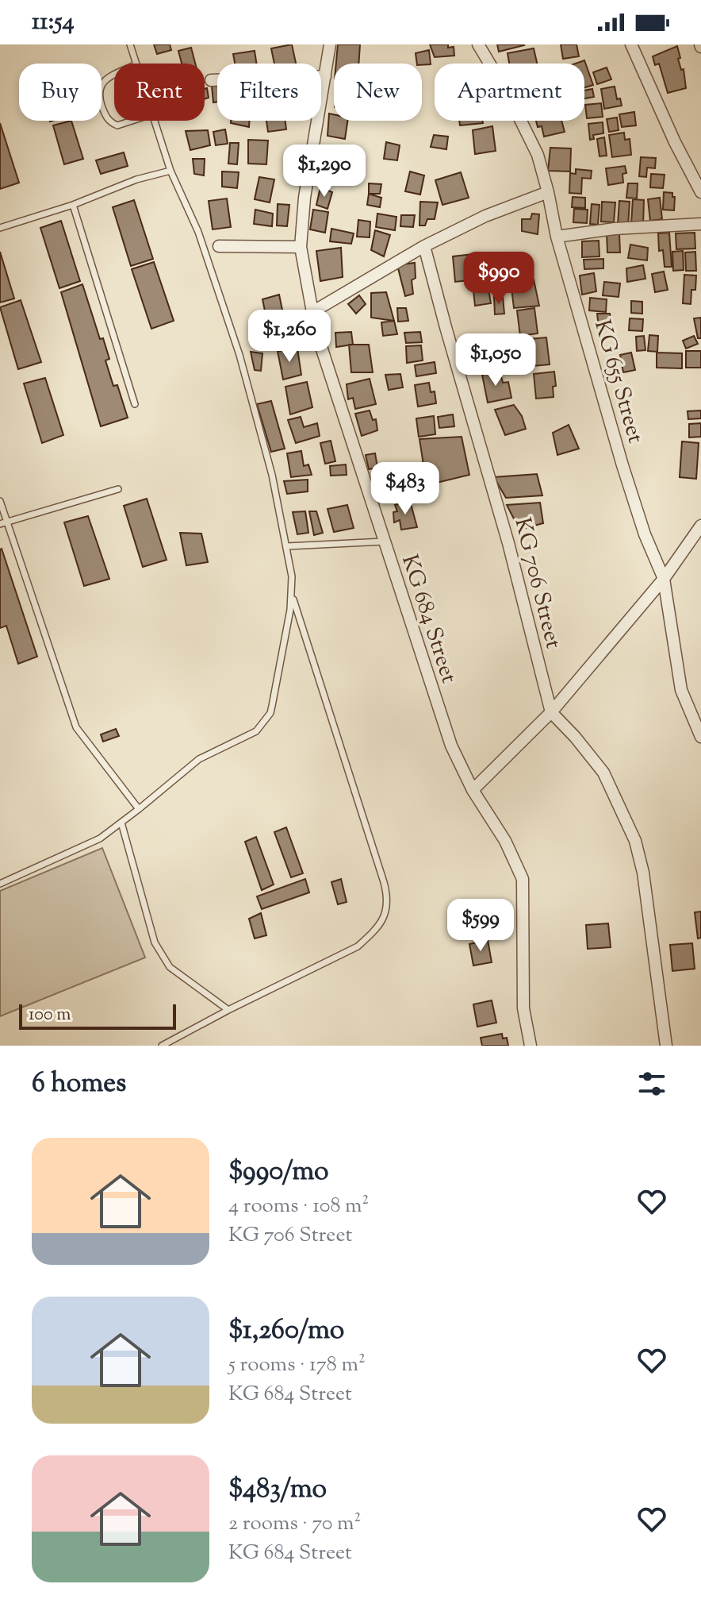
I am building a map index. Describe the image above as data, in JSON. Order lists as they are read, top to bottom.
{
  "streets": {
    "street": ["KG 655 Street", "KG 706 Street", "KG 684 Street"]
  },
  "scale_bar": "100 m",
  "page": {
    "status": "11:54",
    "chip": [
      "Buy",
      "Rent",
      "Filters",
      "New",
      "Apartment"
    ],
    "price": [
      "$1,290",
      "$990",
      "$1,260",
      "$1,050",
      "$483",
      "$599"
    ],
    "scale": "100 m",
    "heading": "6 homes",
    "list": [
      {
        "name": "$990/mo",
        "note": "4 rooms · 108 m² · KG 706 Street"
      },
      {
        "name": "$1,260/mo",
        "note": "5 rooms · 178 m² · KG 684 Street"
      },
      {
        "name": "$483/mo",
        "note": "2 rooms · 70 m² · KG 684 Street"
      }
    ]
  }
}
